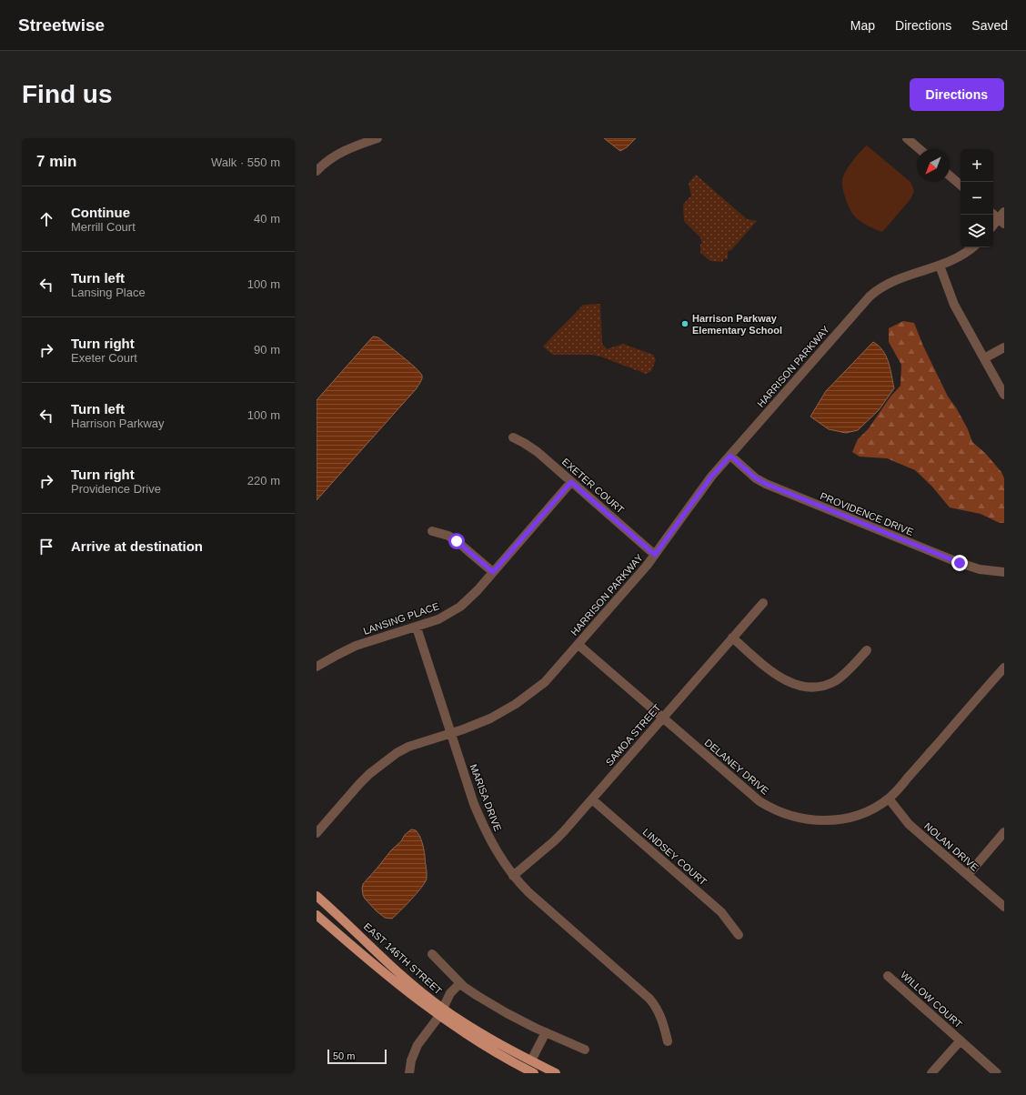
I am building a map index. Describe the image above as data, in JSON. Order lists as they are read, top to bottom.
{
  "streets": {
    "main road": ["EAST 146TH STREET"],
    "street": [
      "HARRISON PARKWAY",
      "EXETER COURT",
      "PROVIDENCE DRIVE",
      "LANSING PLACE",
      "SAMOA STREET",
      "DELANEY DRIVE",
      "MARISA DRIVE",
      "NOLAN DRIVE",
      "LINDSEY COURT",
      "WILLOW COURT"
    ]
  },
  "crossings": [
    ["HARRISON PARKWAY", "EXETER COURT"],
    ["HARRISON PARKWAY", "PROVIDENCE DRIVE"],
    ["HARRISON PARKWAY", "DELANEY DRIVE"],
    ["HARRISON PARKWAY", "MARISA DRIVE"],
    ["EXETER COURT", "LANSING PLACE"],
    ["LANSING PLACE", "MARISA DRIVE"],
    ["SAMOA STREET", "DELANEY DRIVE"],
    ["SAMOA STREET", "MARISA DRIVE"],
    ["SAMOA STREET", "LINDSEY COURT"],
    ["DELANEY DRIVE", "NOLAN DRIVE"]
  ],
  "places": ["Harrison Parkway Elementary School"],
  "scale_bar": "50 m",
  "north": "bottom left",
  "page": {
    "header": "Streetwise",
    "nav": ["Map", "Directions", "Saved"],
    "buttons": "Directions",
    "title": "Find us",
    "heading": ["7 min", "Walk · 550 m"],
    "map_buttons": ["+", "−"],
    "list": [
      ["Continue", "Merrill Court", "40 m"],
      ["Turn left", "Lansing Place", "100 m"],
      ["Turn right", "Exeter Court", "90 m"],
      ["Turn left", "Harrison Parkway", "100 m"],
      ["Turn right", "Providence Drive", "220 m"],
      "Arrive at destination"
    ],
    "scale": "50 m"
  }
}
